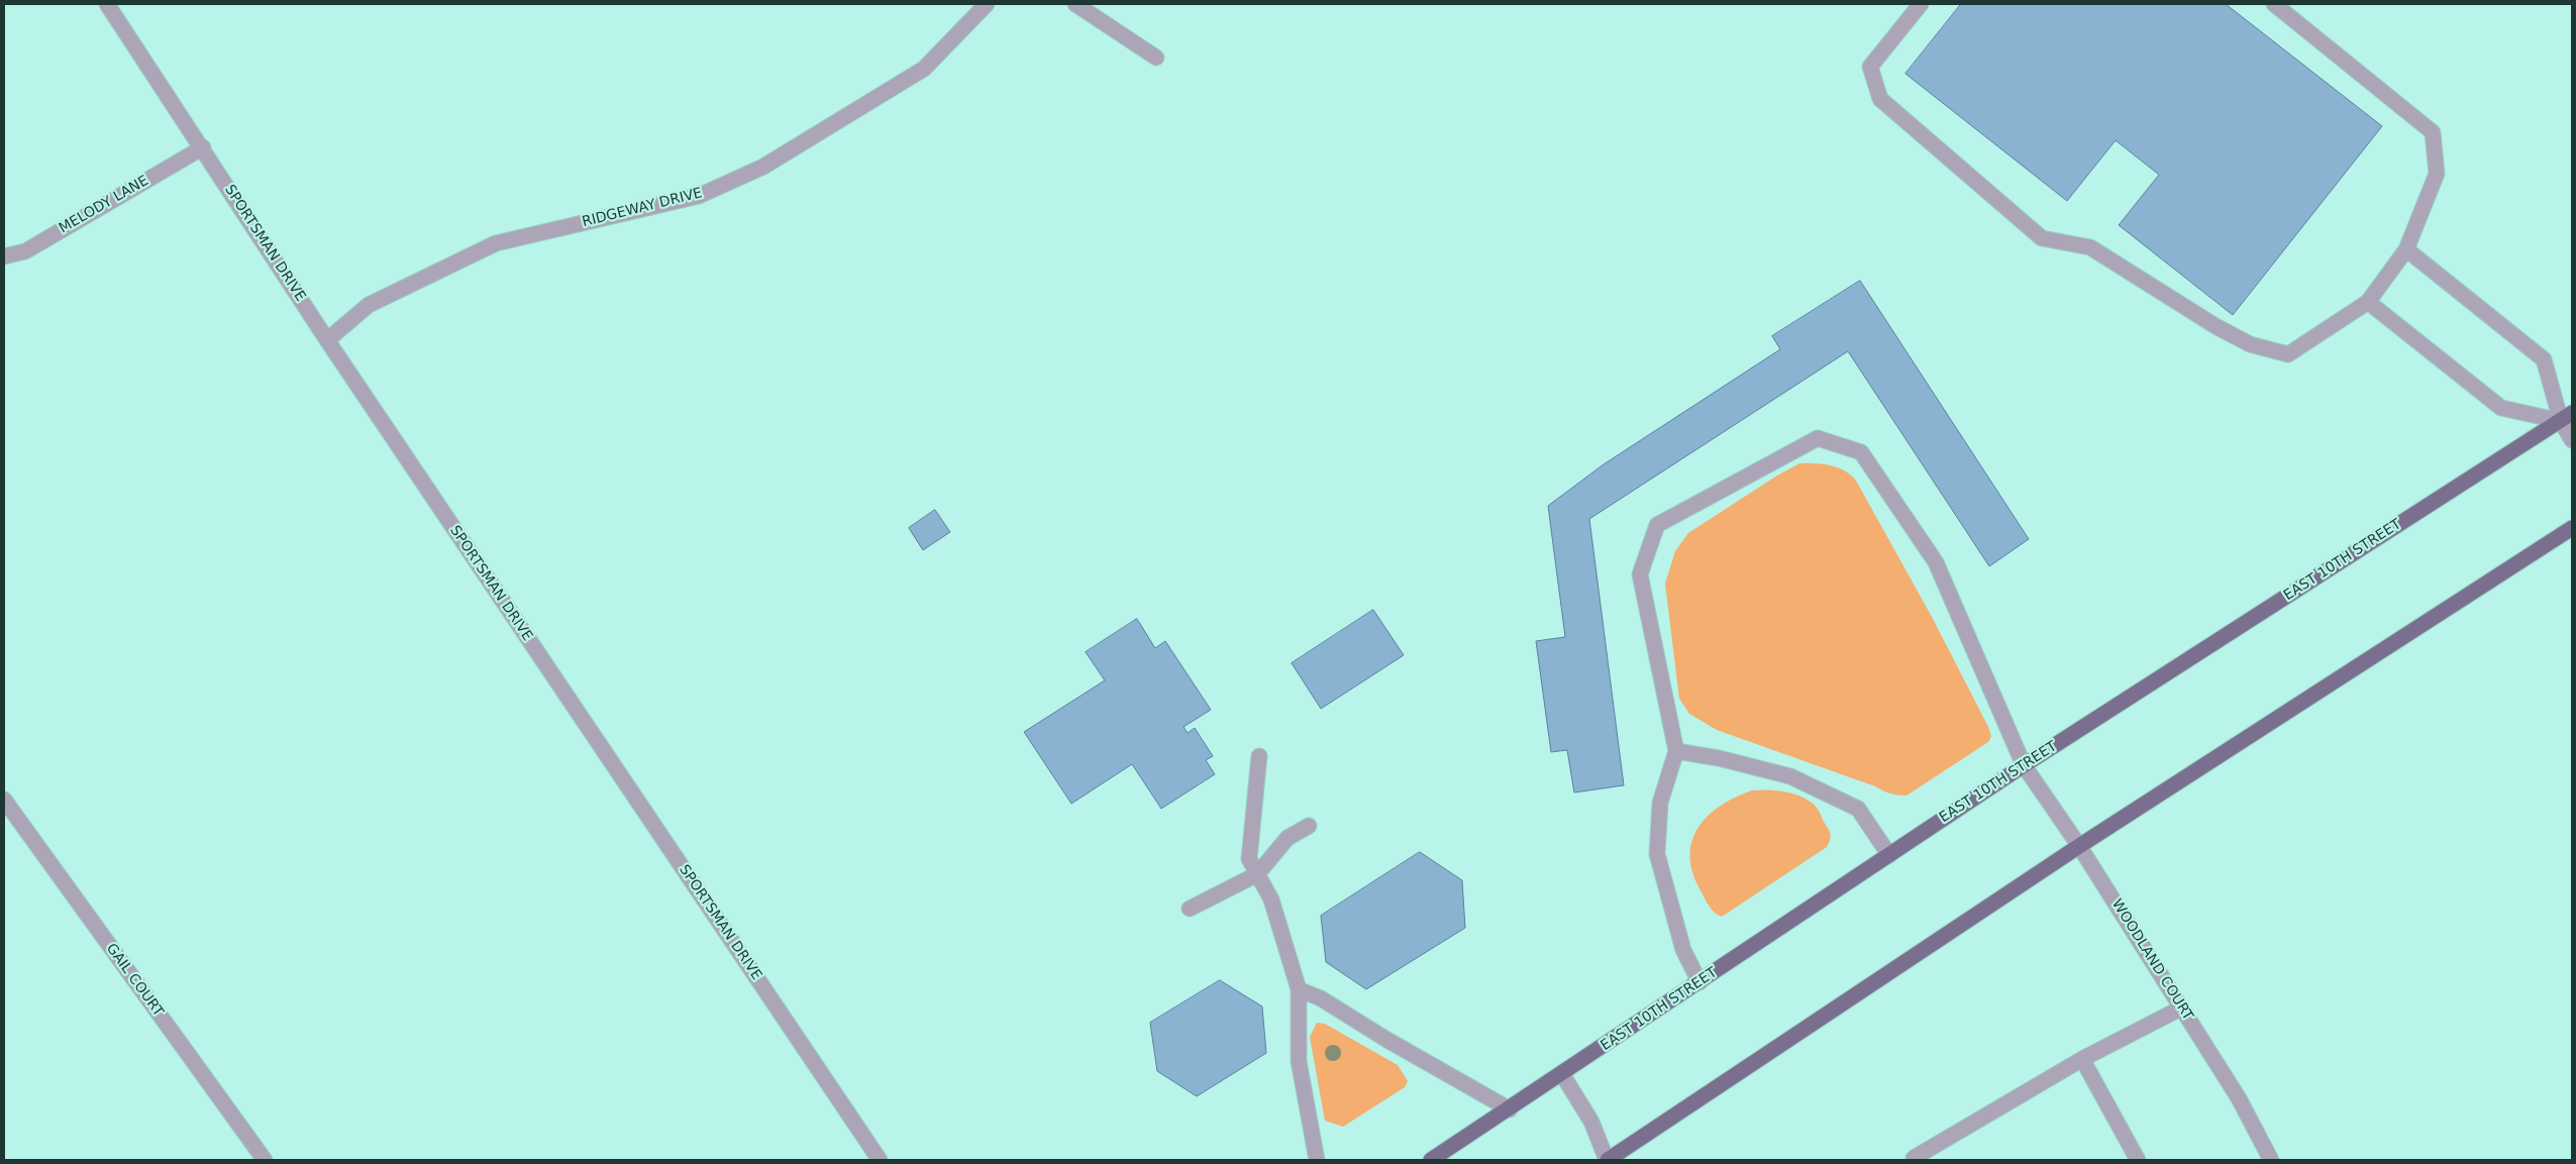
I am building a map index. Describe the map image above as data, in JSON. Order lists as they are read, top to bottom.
{
  "streets": {
    "main road": ["EAST 10TH STREET"],
    "street": [
      "MELODY LANE",
      "RIDGEWAY DRIVE",
      "SPORTSMAN DRIVE",
      "WOODLAND COURT",
      "GAIL COURT"
    ]
  },
  "crossings": [
    ["MELODY LANE", "SPORTSMAN DRIVE"],
    ["RIDGEWAY DRIVE", "SPORTSMAN DRIVE"],
    ["EAST 10TH STREET", "WOODLAND COURT"]
  ]
}
